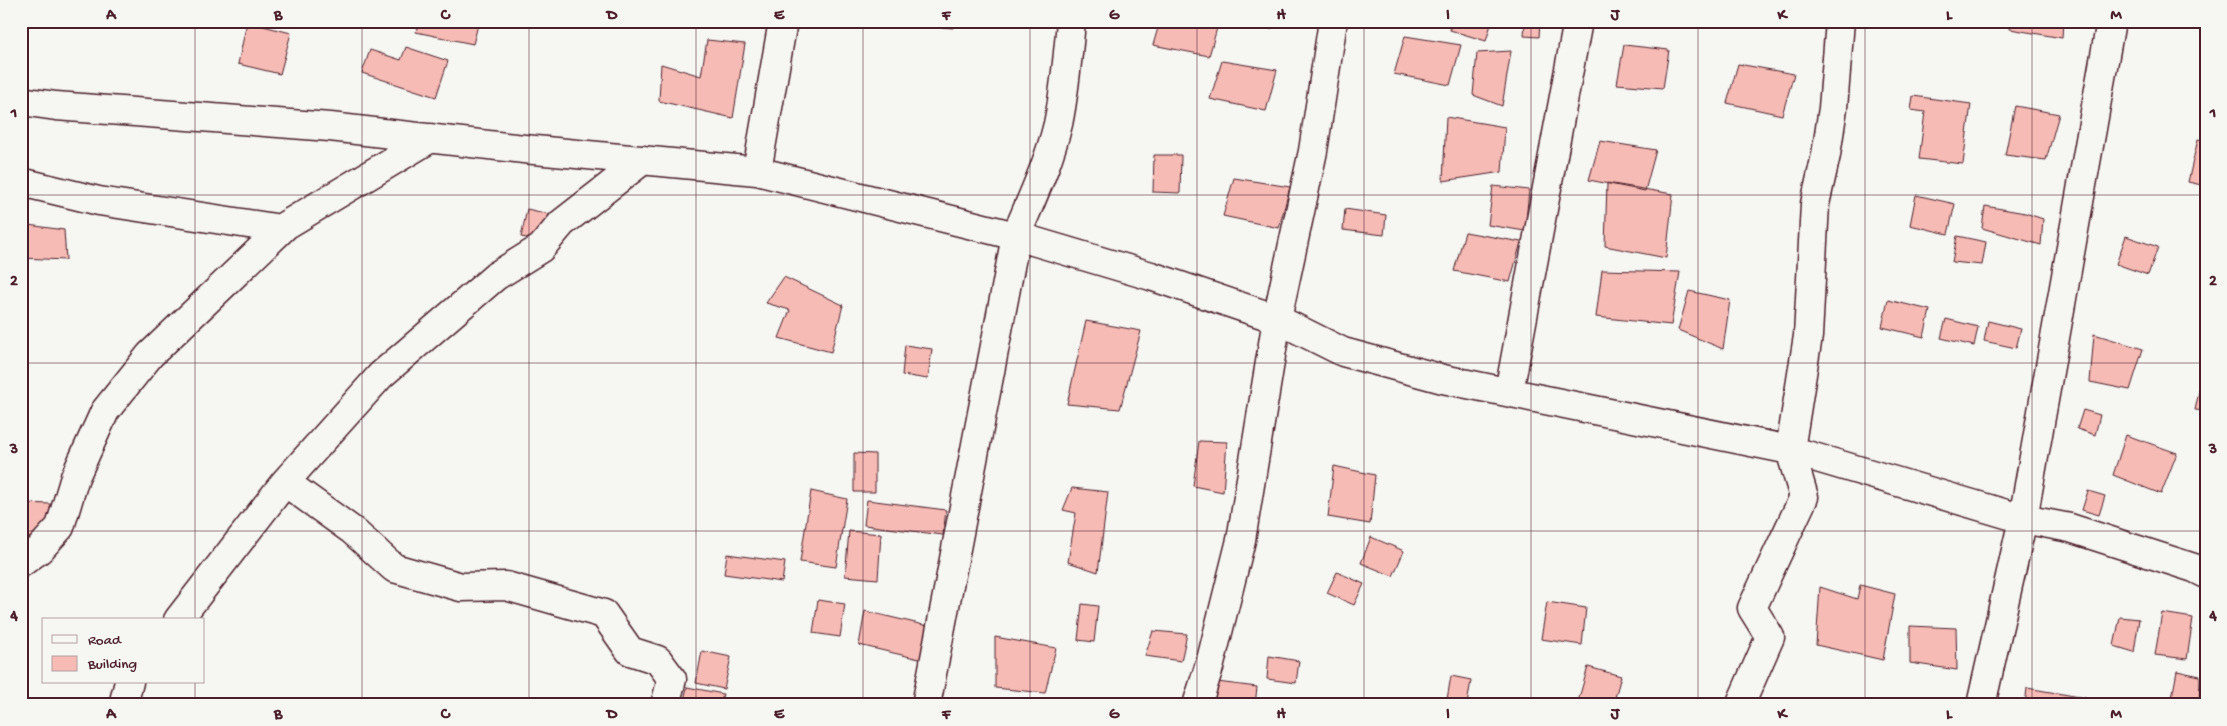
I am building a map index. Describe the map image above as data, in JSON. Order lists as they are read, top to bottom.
{
  "legend": ["Road", "Building"],
  "grid": {
    "columns": [
      "A",
      "B",
      "C",
      "D",
      "E",
      "F",
      "G",
      "H",
      "I",
      "J",
      "K",
      "L",
      "M"
    ],
    "rows": [
      "1",
      "2",
      "3",
      "4"
    ]
  }
}
